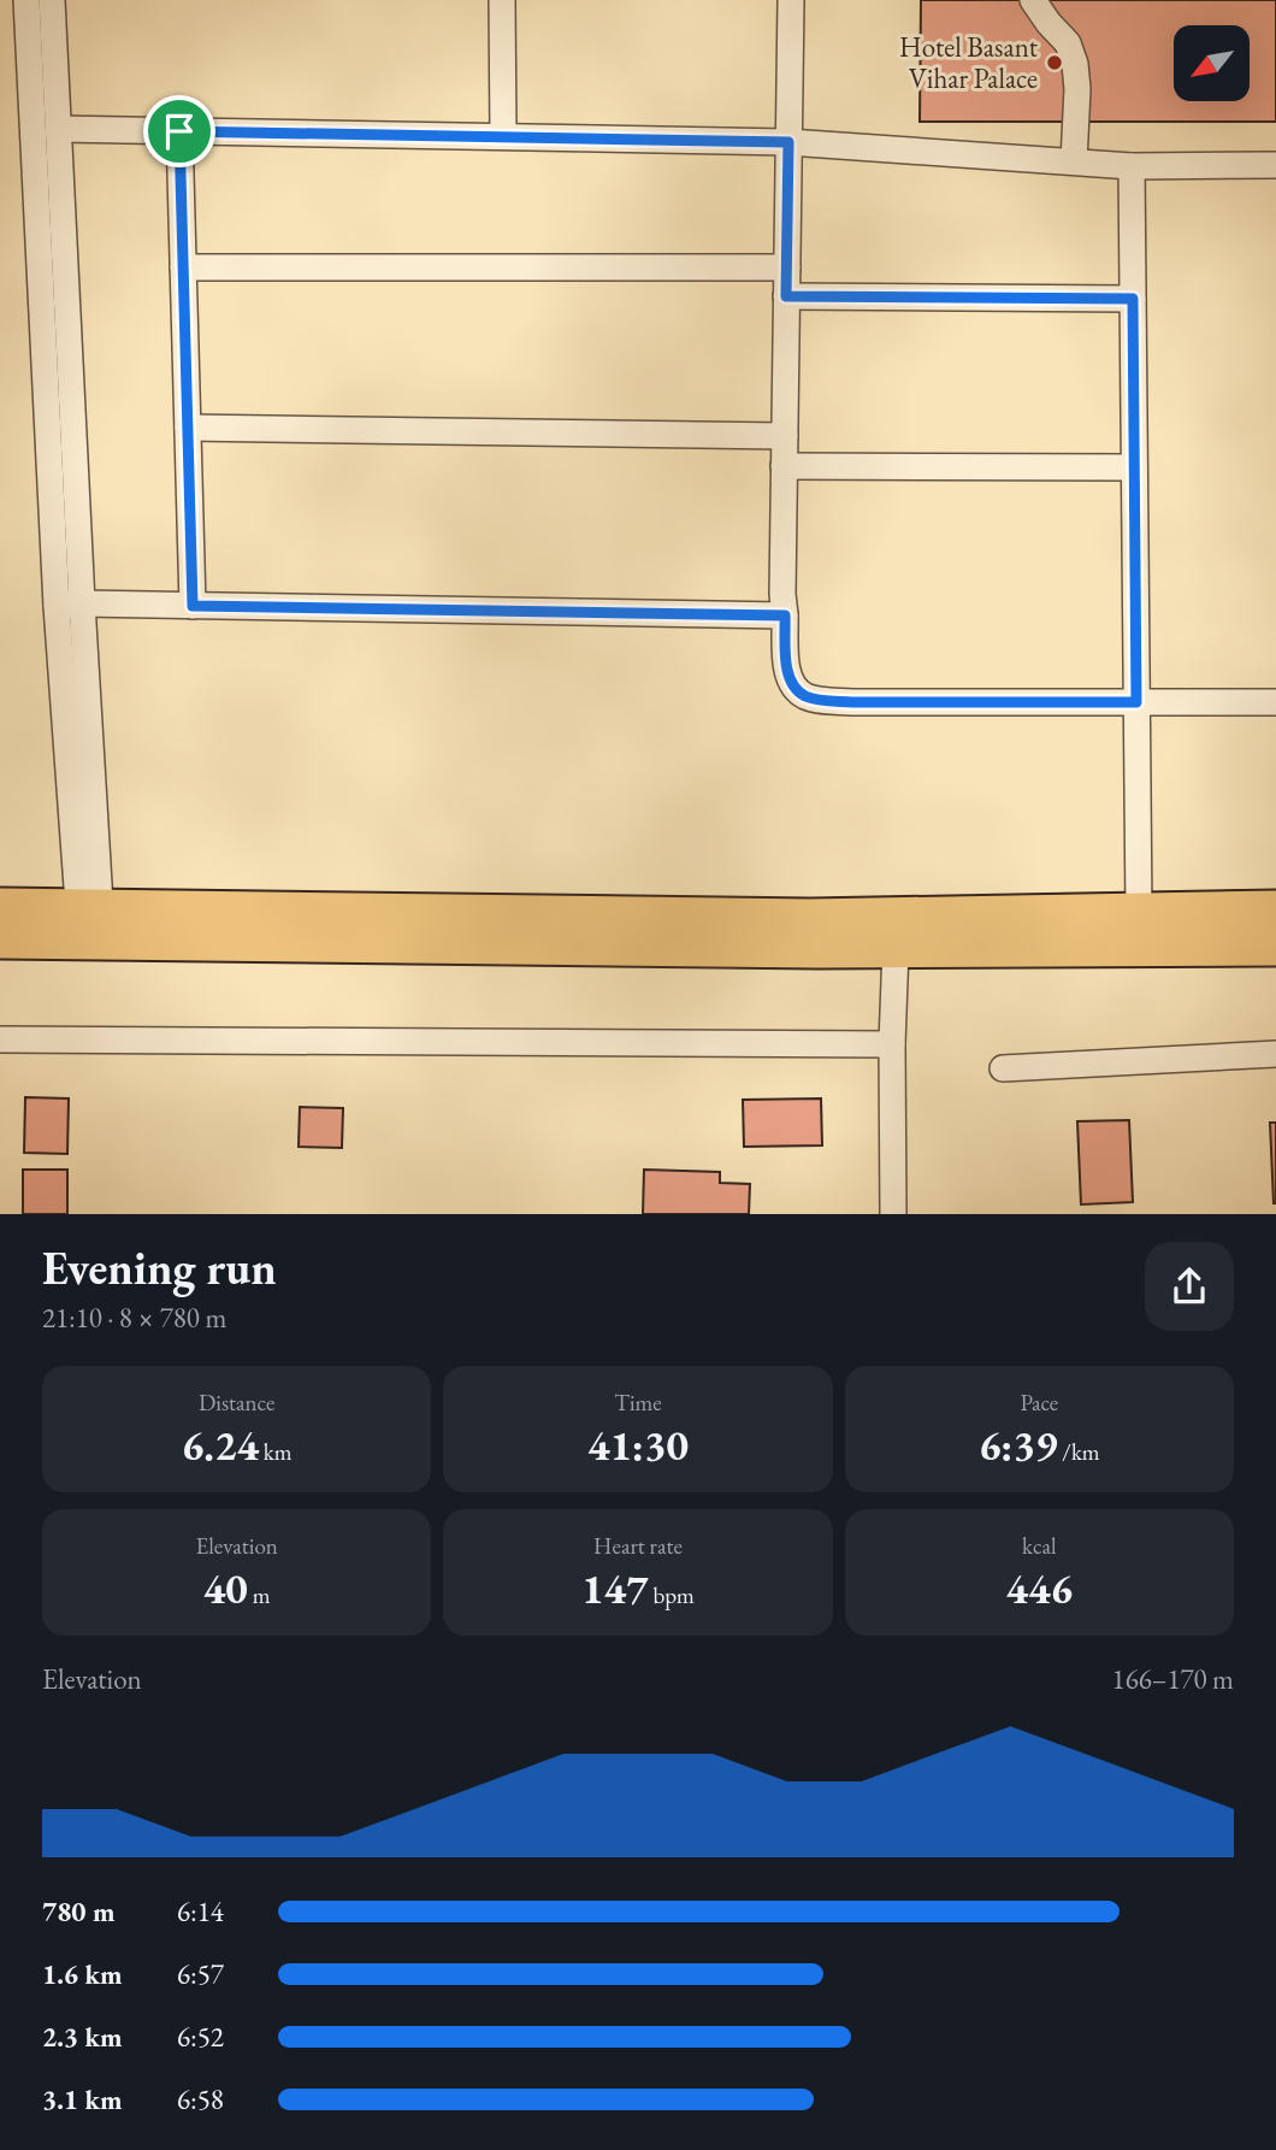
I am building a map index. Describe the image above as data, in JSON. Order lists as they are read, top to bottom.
{
  "places": ["Hotel Basant Vihar Palace"],
  "north": "bottom left",
  "page": {
    "heading": ["Evening run", "21:10 · 8 × 780 m"],
    "stats": [
      ["Distance", "6.24 km"],
      ["Time", "41:30"],
      ["Pace", "6:39 /km"],
      ["Elevation", "40 m"],
      ["Heart rate", "147 bpm"],
      ["kcal", "446"]
    ],
    "chart": ["Elevation", "166–170 m"],
    "list": [
      {
        "name": "780 m",
        "note": "6:14"
      },
      {
        "name": "1.6 km",
        "note": "6:57"
      },
      {
        "name": "2.3 km",
        "note": "6:52"
      },
      {
        "name": "3.1 km",
        "note": "6:58"
      }
    ]
  }
}
